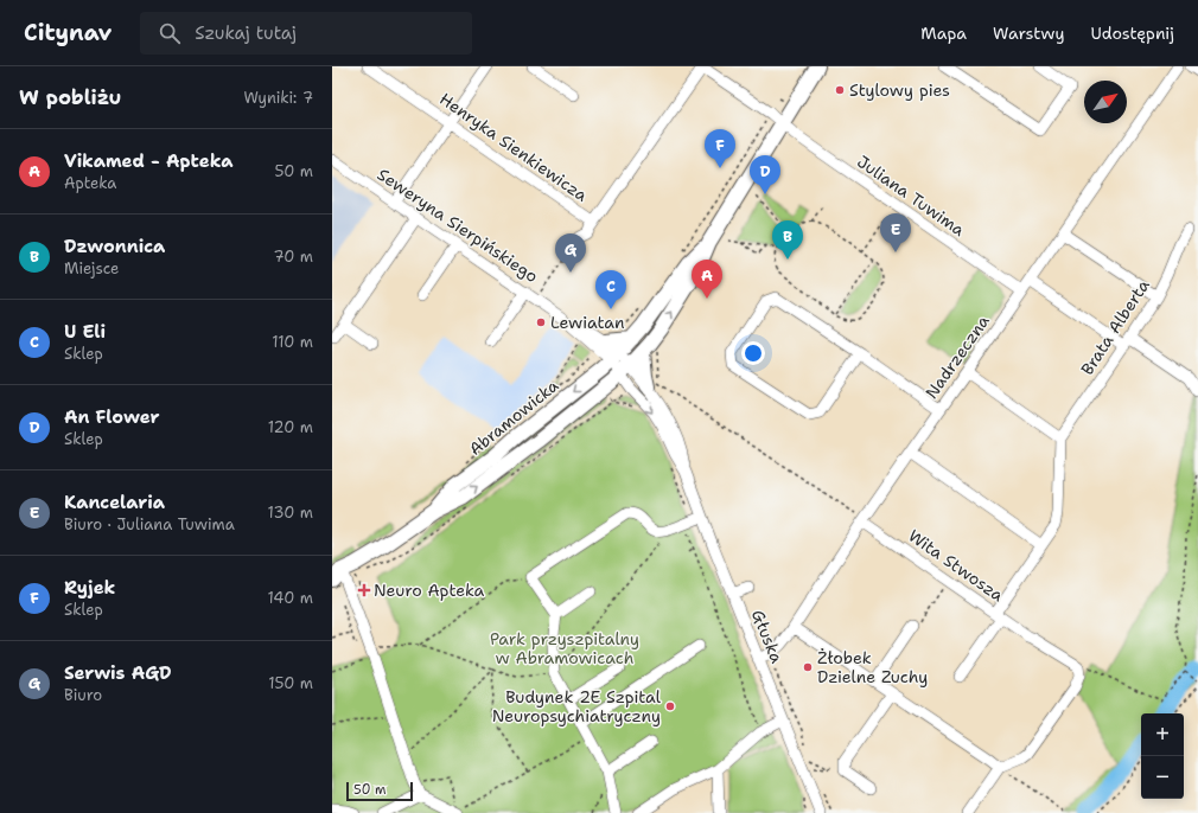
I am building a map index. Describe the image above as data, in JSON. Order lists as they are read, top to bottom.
{
  "streets": {
    "main road": ["Abramowicka"],
    "street": [
      "Henryka Sienkiewicza",
      "Juliana Tuwima",
      "Seweryna Sierpińskiego",
      "Brata Alberta",
      "Nadrzeczna",
      "Wita Stwosza",
      "Głuska"
    ]
  },
  "crossings": [
    ["Juliana Tuwima", "Nadrzeczna"],
    ["Seweryna Sierpińskiego", "Abramowicka"],
    ["Nadrzeczna", "Wita Stwosza"],
    ["Nadrzeczna", "Głuska"],
    ["Abramowicka", "Głuska"]
  ],
  "parks": ["Park przyszpitalny w Abramowicach"],
  "places": {
    "other": [
      "Stylowy pies",
      "Lewiatan",
      "Żłobek Dzielne Zuchy",
      "Budynek 2E Szpital Neuropsychiatryczny"
    ],
    "health": ["Neuro Apteka"]
  },
  "scale_bar": "50 m",
  "north": "top right",
  "page": {
    "header": "Citynav",
    "search": "Szukaj tutaj",
    "nav": ["Mapa", "Warstwy", "Udostępnij"],
    "heading": ["W pobliżu", "Wyniki: 7"],
    "list": [
      {
        "mark": "A",
        "name": "Vikamed - Apteka",
        "note": "Apteka",
        "value": "50 m"
      },
      {
        "mark": "B",
        "name": "Dzwonnica",
        "note": "Miejsce",
        "value": "70 m"
      },
      {
        "mark": "C",
        "name": "U Eli",
        "note": "Sklep",
        "value": "110 m"
      },
      {
        "mark": "D",
        "name": "An Flower",
        "note": "Sklep",
        "value": "120 m"
      },
      {
        "mark": "E",
        "name": "Kancelaria",
        "note": "Biuro · Juliana Tuwima",
        "value": "130 m"
      },
      {
        "mark": "F",
        "name": "Ryjek",
        "note": "Sklep",
        "value": "140 m"
      },
      {
        "mark": "G",
        "name": "Serwis AGD",
        "note": "Biuro",
        "value": "150 m"
      }
    ],
    "pins": [
      "F",
      "D",
      "E",
      "B",
      "G",
      "A",
      "C"
    ],
    "map_buttons": ["+", "−"],
    "scale": "50 m"
  }
}
